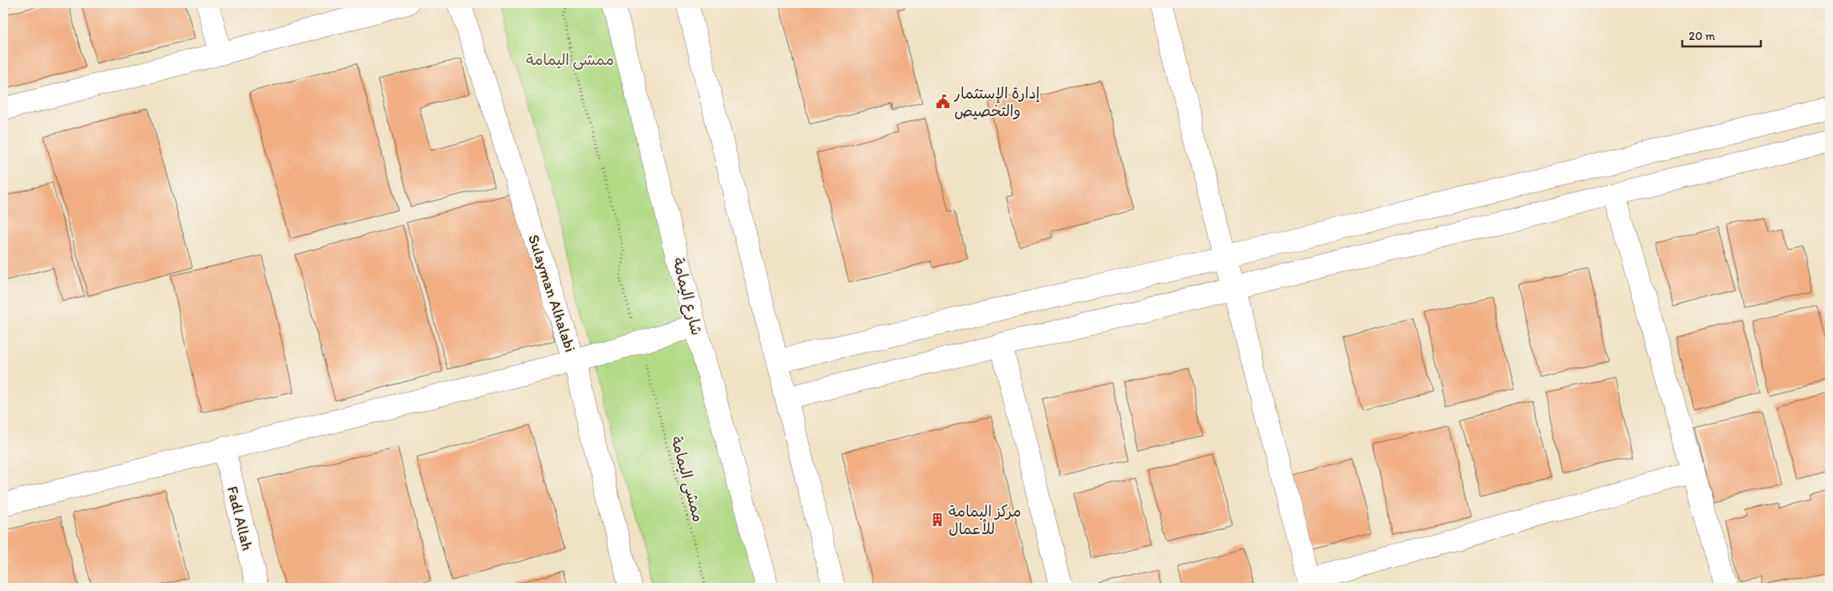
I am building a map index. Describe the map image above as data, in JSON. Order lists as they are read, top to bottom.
{
  "streets": {
    "street": ["Sulayman Alhalabi", "شارع اليمامة", "Fadl Allah"],
    "path": ["ممشى اليمامة"]
  },
  "parks": ["ممشى اليمامة"],
  "places": {
    "public building": ["إدارة الإستثمار والتخصيص"],
    "building": ["مركز اليمامة للأعمال"]
  },
  "scale_bar": "20 m"
}
